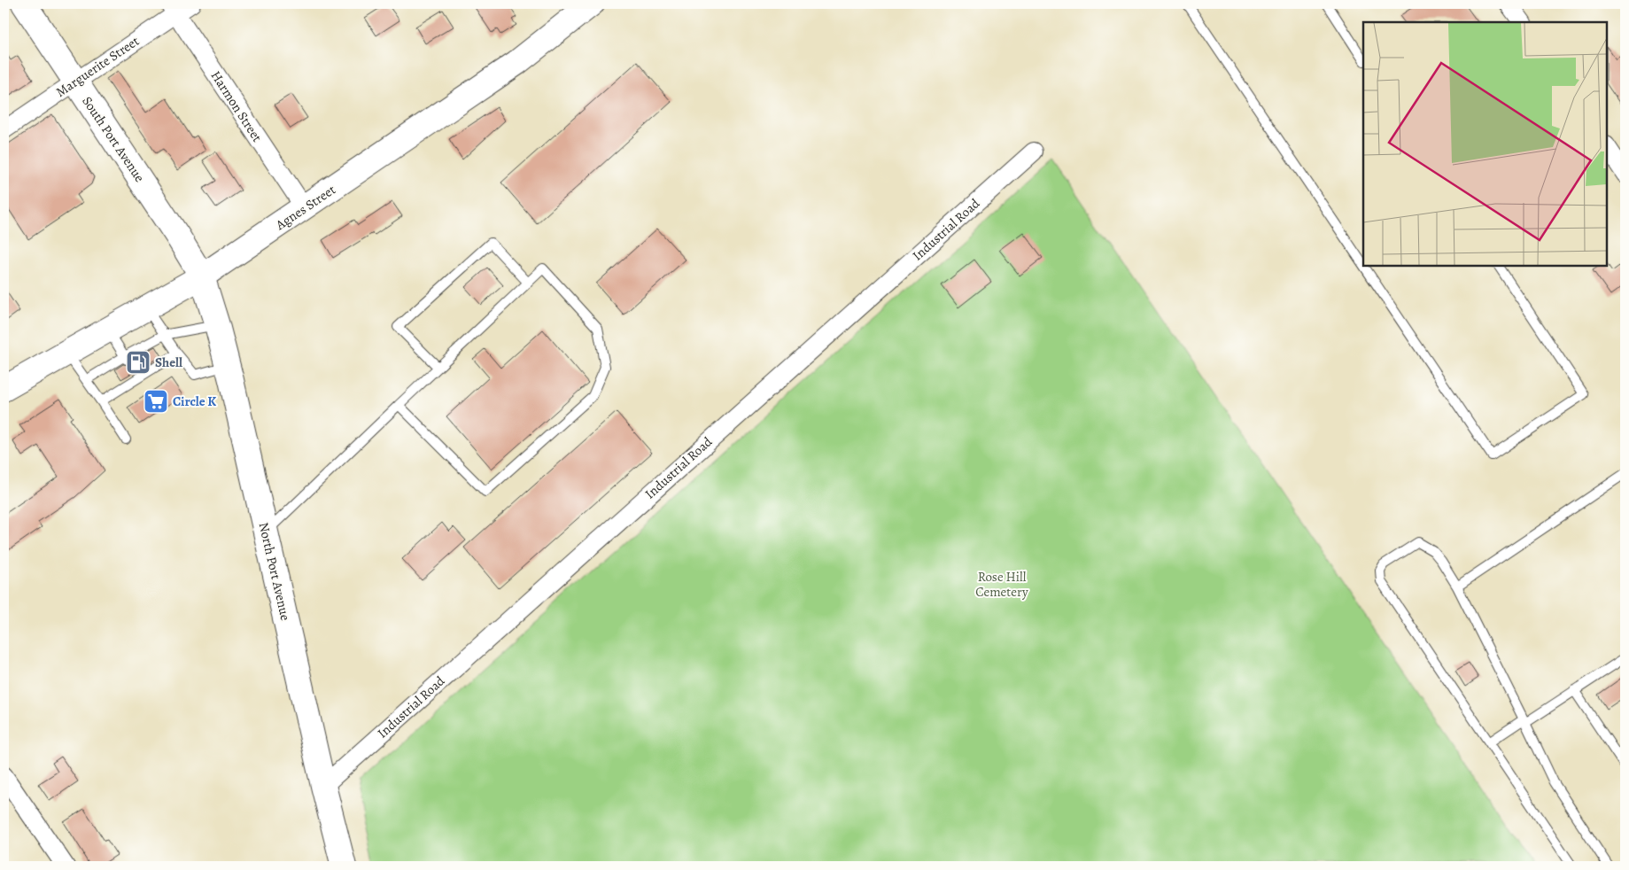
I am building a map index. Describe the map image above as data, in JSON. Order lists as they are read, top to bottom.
{
  "streets": {
    "main road": ["South Port Avenue", "Agnes Street", "North Port Avenue"],
    "street": ["Marguerite Street", "Harmon Street", "Industrial Road"]
  },
  "crossings": [
    ["Marguerite Street", "Harmon Street"],
    ["Marguerite Street", "South Port Avenue"],
    ["Harmon Street", "Agnes Street"],
    ["South Port Avenue", "Agnes Street"],
    ["South Port Avenue", "North Port Avenue"],
    ["Agnes Street", "North Port Avenue"],
    ["Industrial Road", "North Port Avenue"]
  ],
  "parks": ["Rose Hill Cemetery"],
  "places": {
    "fuel station": ["Shell"],
    "supermarket": ["Circle K"]
  }
}
